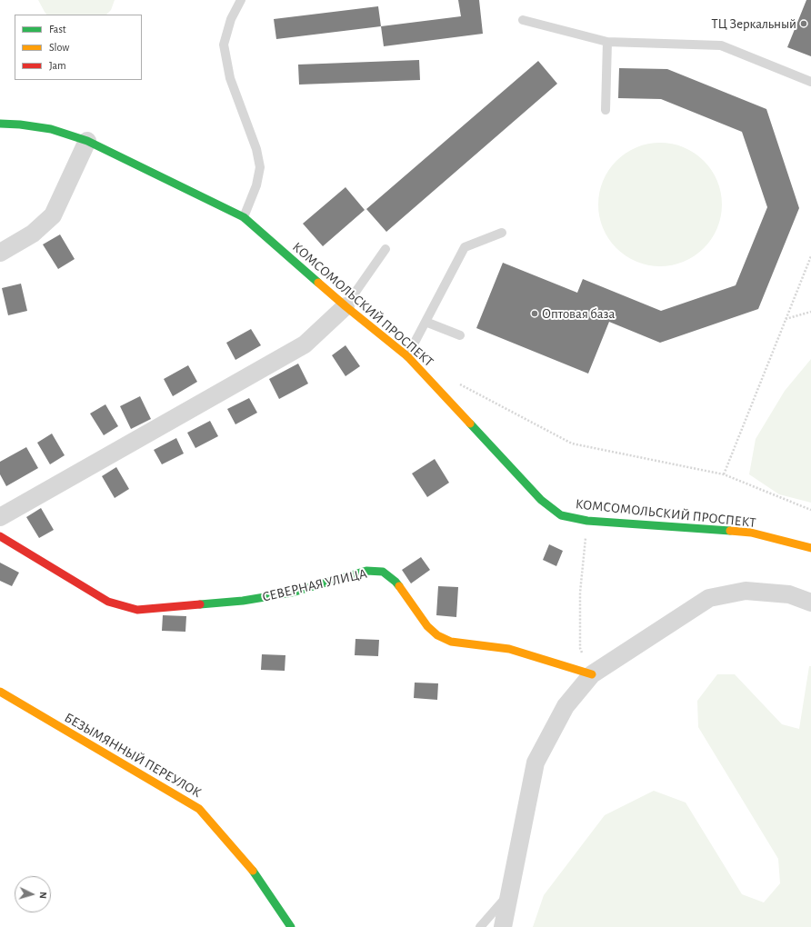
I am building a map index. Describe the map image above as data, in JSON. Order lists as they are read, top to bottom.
{
  "streets": {
    "street": ["КОМСОМОЛЬСКИЙ ПРОСПЕКТ", "СЕВЕРНАЯ УЛИЦА", "БЕЗЫМЯННЫЙ ПЕРЕУЛОК"]
  },
  "places": ["ТЦ Зеркальный", "Оптовая база"],
  "legend": ["Fast", "Slow", "Jam"],
  "north": "right"
}
